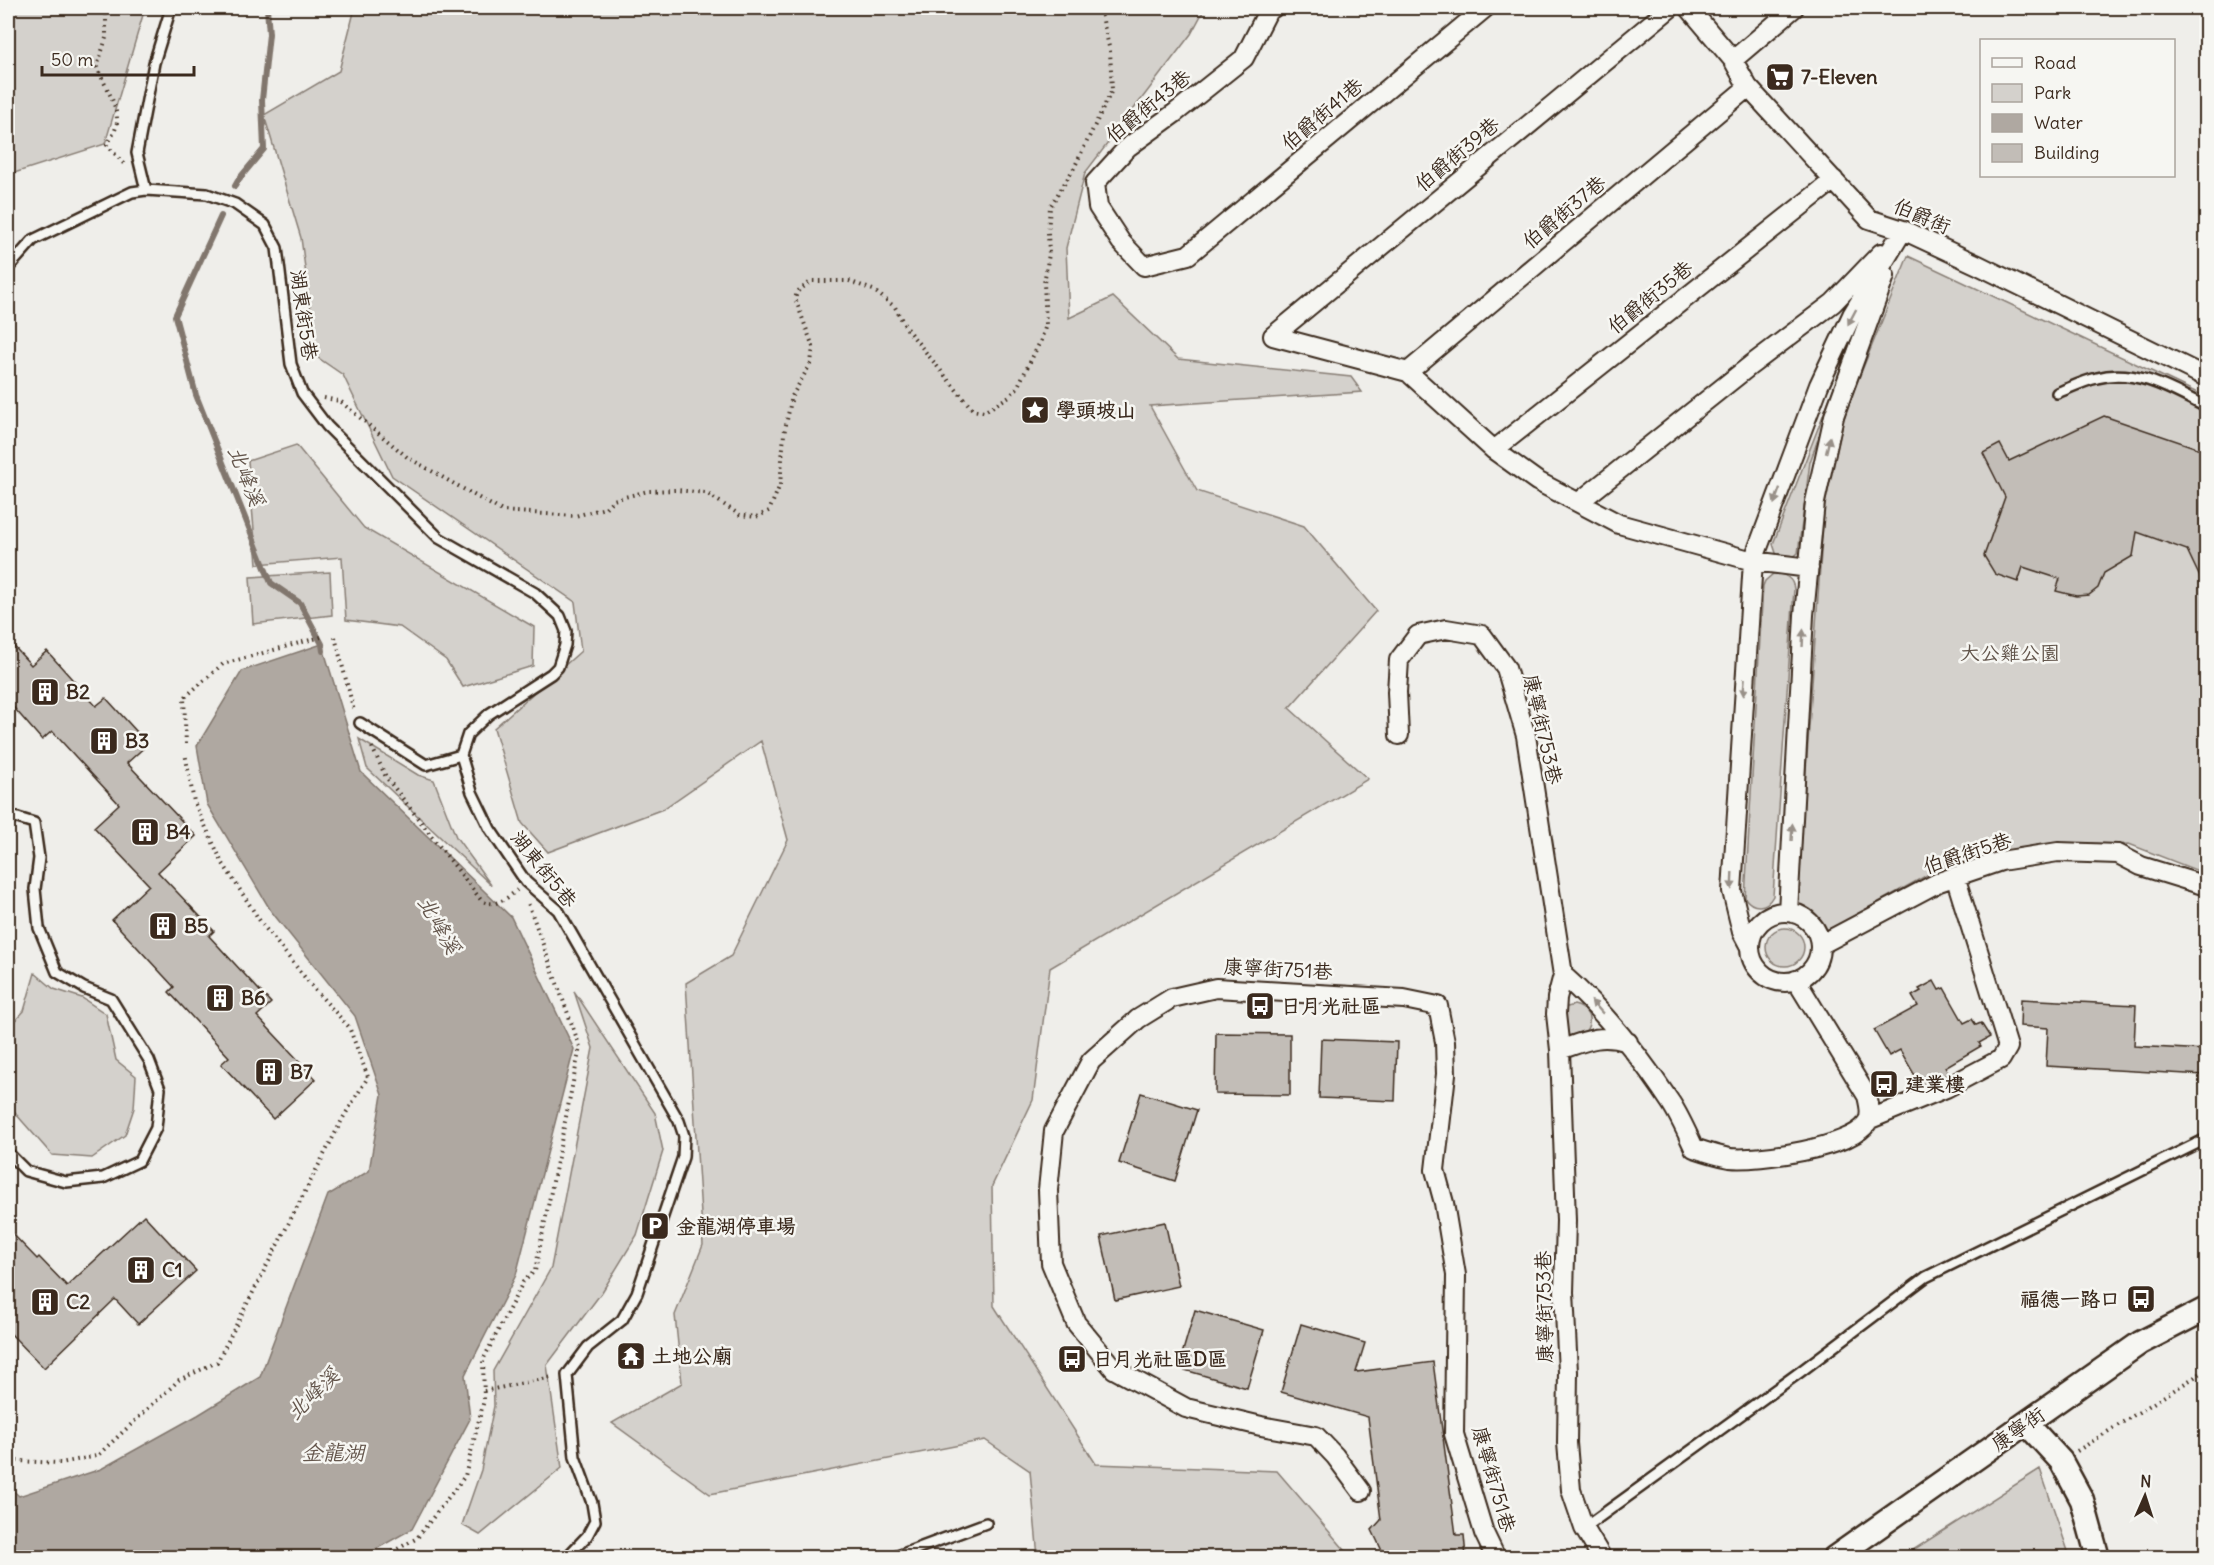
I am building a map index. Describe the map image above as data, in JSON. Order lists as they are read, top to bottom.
{
  "streets": {
    "street": [
      "伯爵街43巷",
      "伯爵街41巷",
      "伯爵街39巷",
      "伯爵街37巷",
      "伯爵街",
      "伯爵街35巷",
      "康寧街753巷",
      "伯爵街5巷",
      "康寧街751巷",
      "康寧街"
    ],
    "lane": ["湖東街5巷"]
  },
  "crossings": [
    ["伯爵街43巷", "伯爵街41巷"],
    ["伯爵街39巷", "伯爵街37巷"],
    ["伯爵街37巷", "伯爵街"],
    ["伯爵街", "伯爵街35巷"]
  ],
  "water": ["北峰溪", "金龍湖"],
  "parks": ["大公雞公園"],
  "places": {
    "supermarket": ["7-Eleven"],
    "place": ["學頭坡山"],
    "building": [
      "B2",
      "B3",
      "B4",
      "B5",
      "B6",
      "B7",
      "C1",
      "C2"
    ],
    "bus stop": [
      "日月光社區",
      "建業樓",
      "福德一路口",
      "日月光社區D區"
    ],
    "parking": ["金龍湖停車場"],
    "temple": ["土地公廟"]
  },
  "legend": [
    "Road",
    "Park",
    "Water",
    "Building"
  ],
  "scale_bar": "50 m",
  "north": "top"
}
